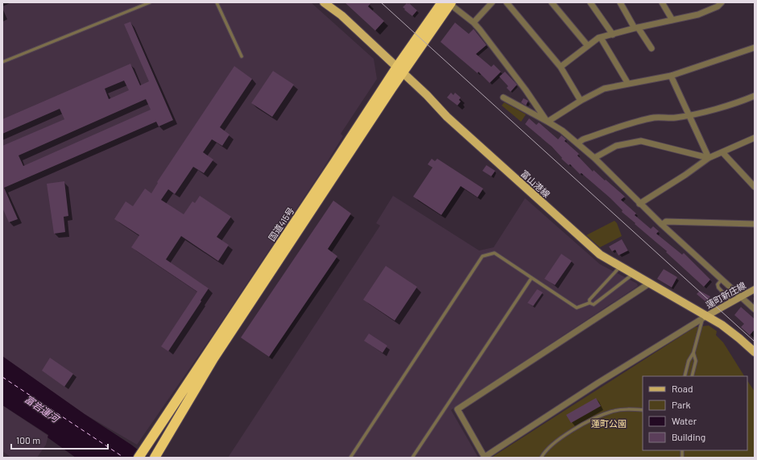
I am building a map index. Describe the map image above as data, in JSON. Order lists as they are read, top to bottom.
{
  "streets": {
    "highway": ["国道415号"],
    "main road": ["富山港線", "蓮町新庄線"]
  },
  "crossings": [
    ["富山港線", "国道415号"],
    ["富山港線", "蓮町新庄線"]
  ],
  "water": ["富岩運河"],
  "parks": ["蓮町公園"],
  "legend": [
    "Road",
    "Park",
    "Water",
    "Building"
  ],
  "scale_bar": "100 m"
}
